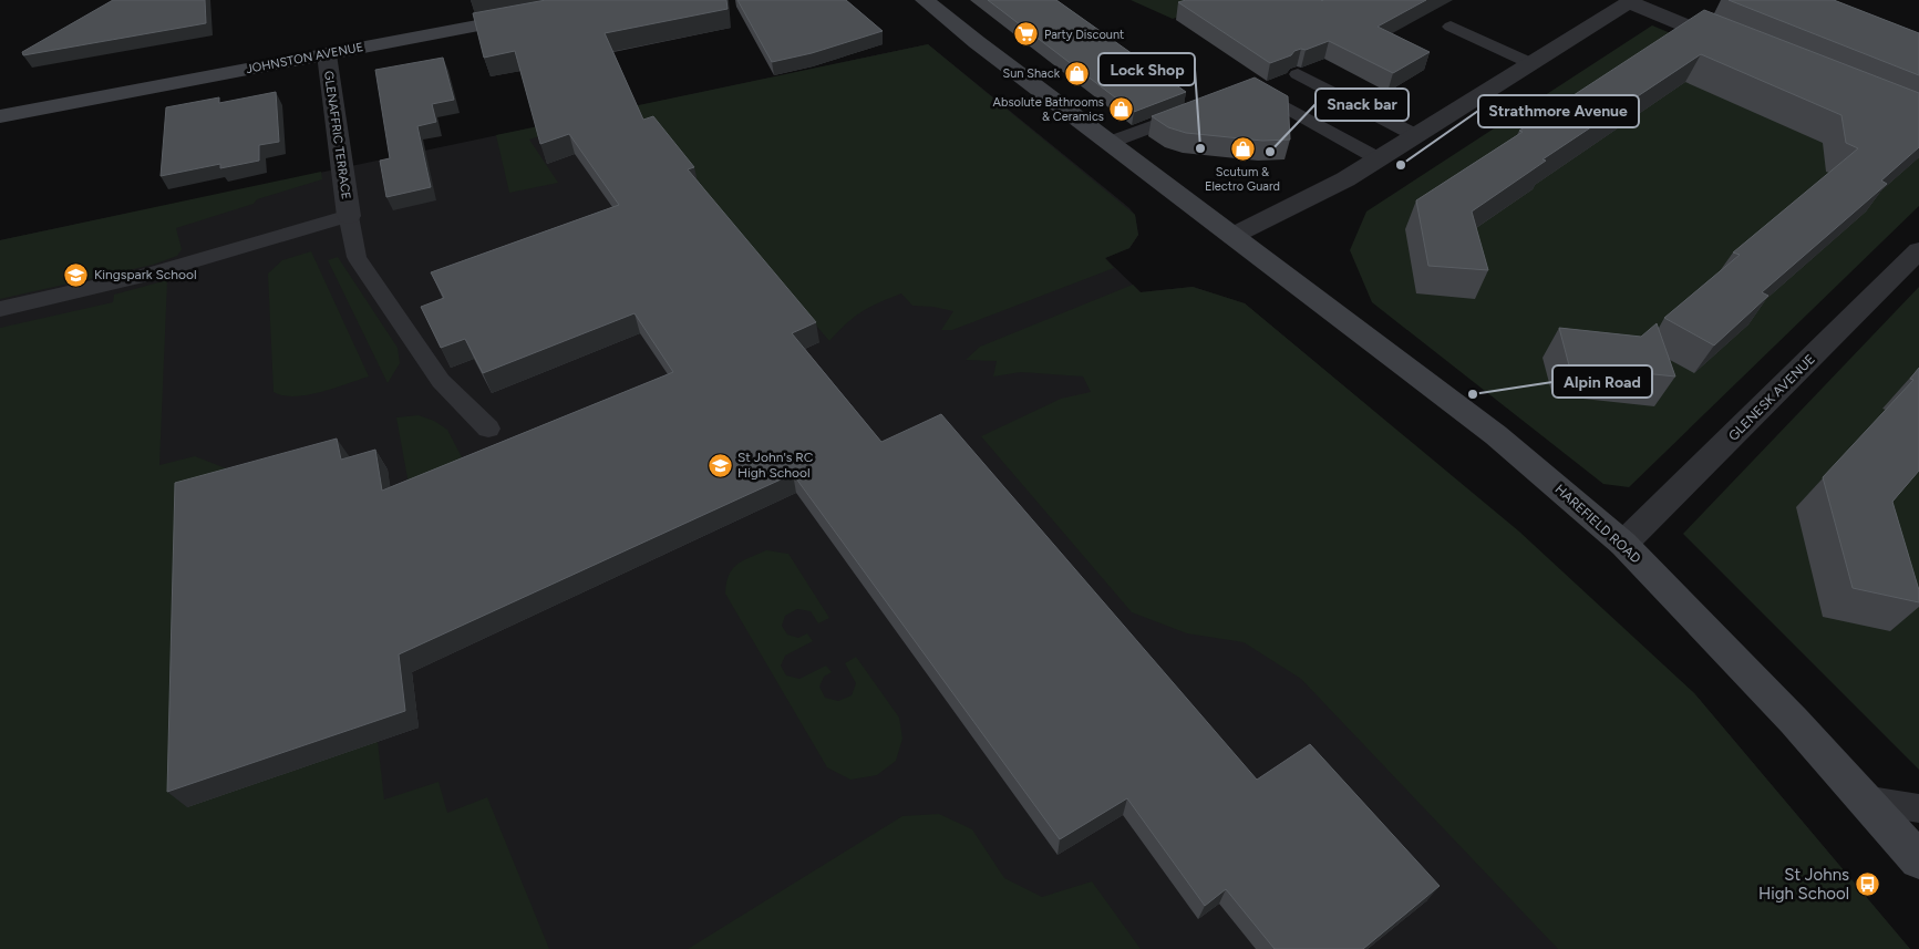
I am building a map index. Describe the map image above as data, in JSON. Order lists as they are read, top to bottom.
{
  "streets": {
    "street": [
      "JOHNSTON AVENUE",
      "GLENAFFRIC TERRACE",
      "GLENESK AVENUE",
      "HAREFIELD ROAD"
    ]
  },
  "crossings": [
    ["JOHNSTON AVENUE", "GLENAFFRIC TERRACE"],
    ["GLENESK AVENUE", "HAREFIELD ROAD"]
  ],
  "places": {
    "supermarket": ["Party Discount"],
    "shop": ["Sun Shack", "Absolute Bathrooms & Ceramics", "Scutum & Electro Guard"],
    "other": [
      "Lock Shop",
      "Snack bar",
      "Strathmore Avenue",
      "Alpin Road"
    ],
    "school or university": ["Kingspark School", "St John's RC High School"],
    "bus stop": ["St Johns High School"]
  }
}
